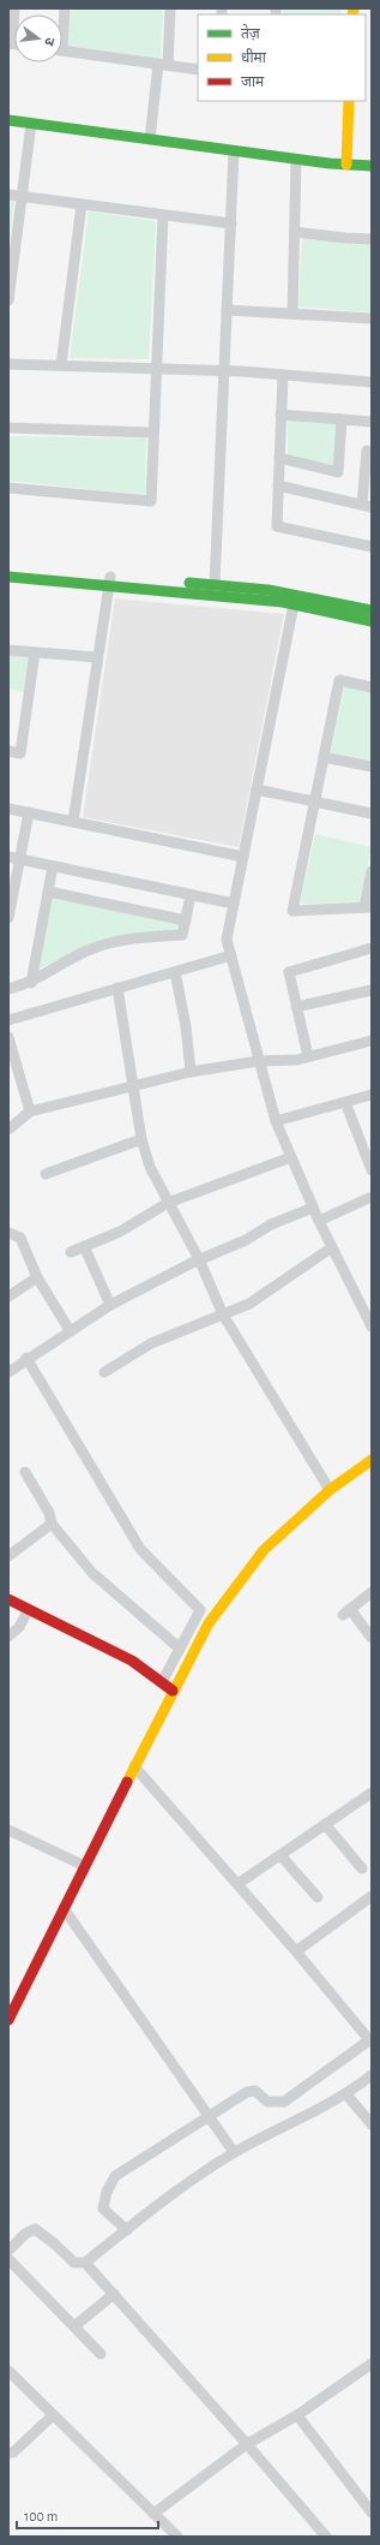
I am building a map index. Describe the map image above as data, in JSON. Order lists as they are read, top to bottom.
{
  "legend": ["तेज़", "धीमा", "जाम"],
  "scale_bar": "100 m",
  "north": "right"
}
